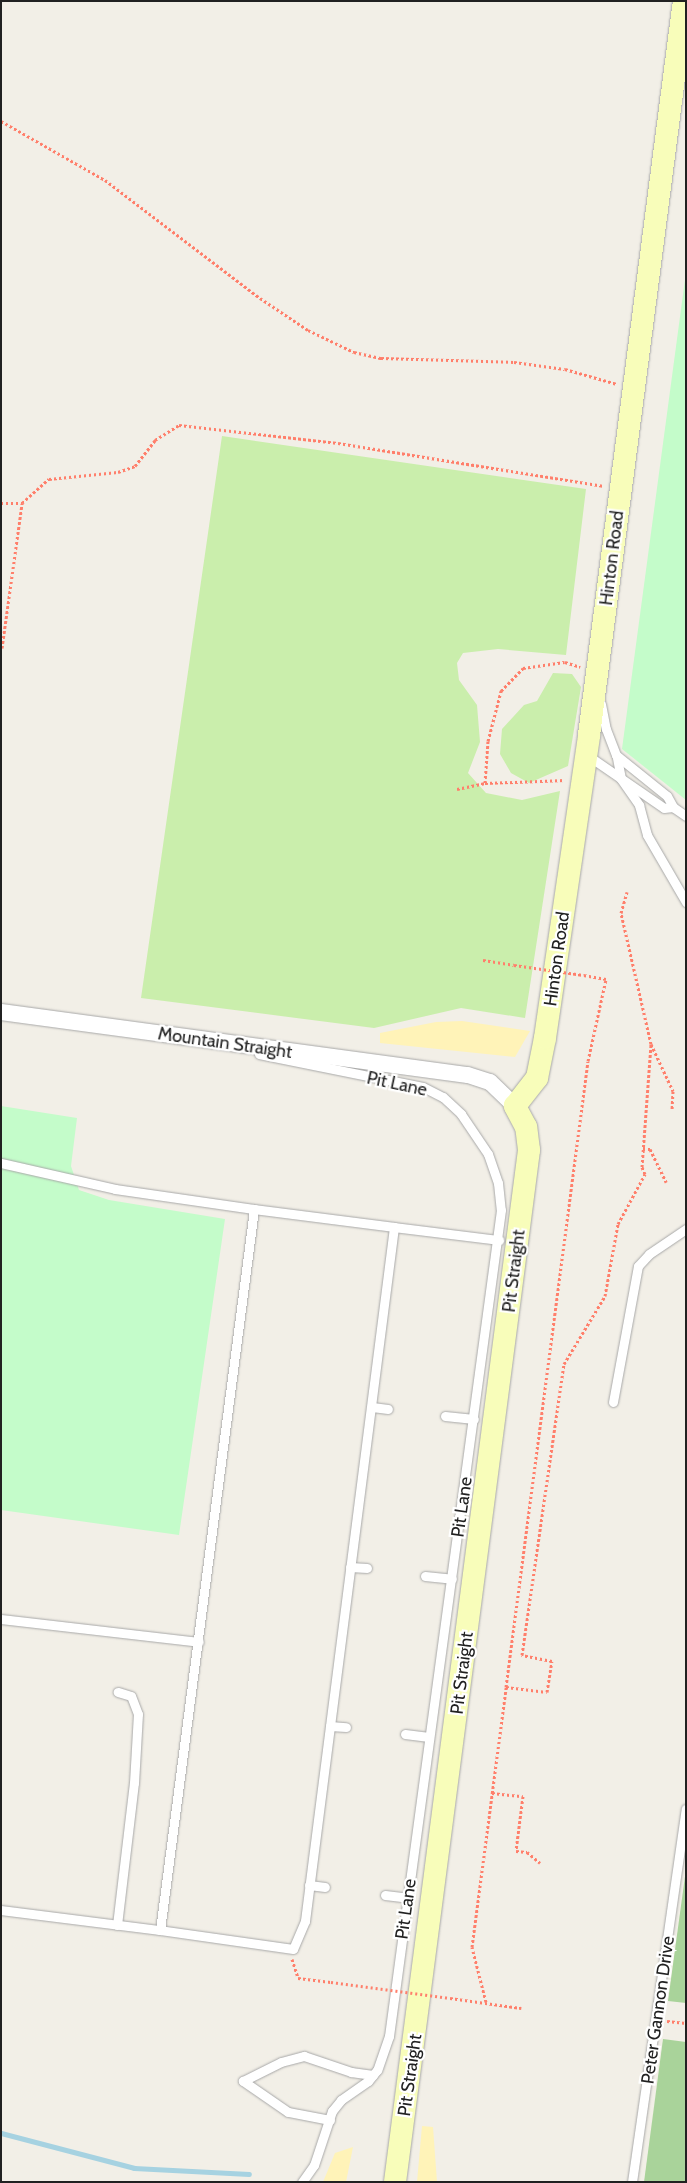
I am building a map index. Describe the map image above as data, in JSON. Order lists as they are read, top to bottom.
{
  "streets": {
    "street": ["Hinton Road", "Mountain Straight", "Pit Straight"],
    "lane": ["Pit Lane", "Peter Gannon Drive"]
  },
  "crossings": [
    ["Hinton Road", "Mountain Straight"],
    ["Hinton Road", "Pit Straight"],
    ["Mountain Straight", "Pit Lane"],
    ["Mountain Straight", "Pit Straight"]
  ]
}
